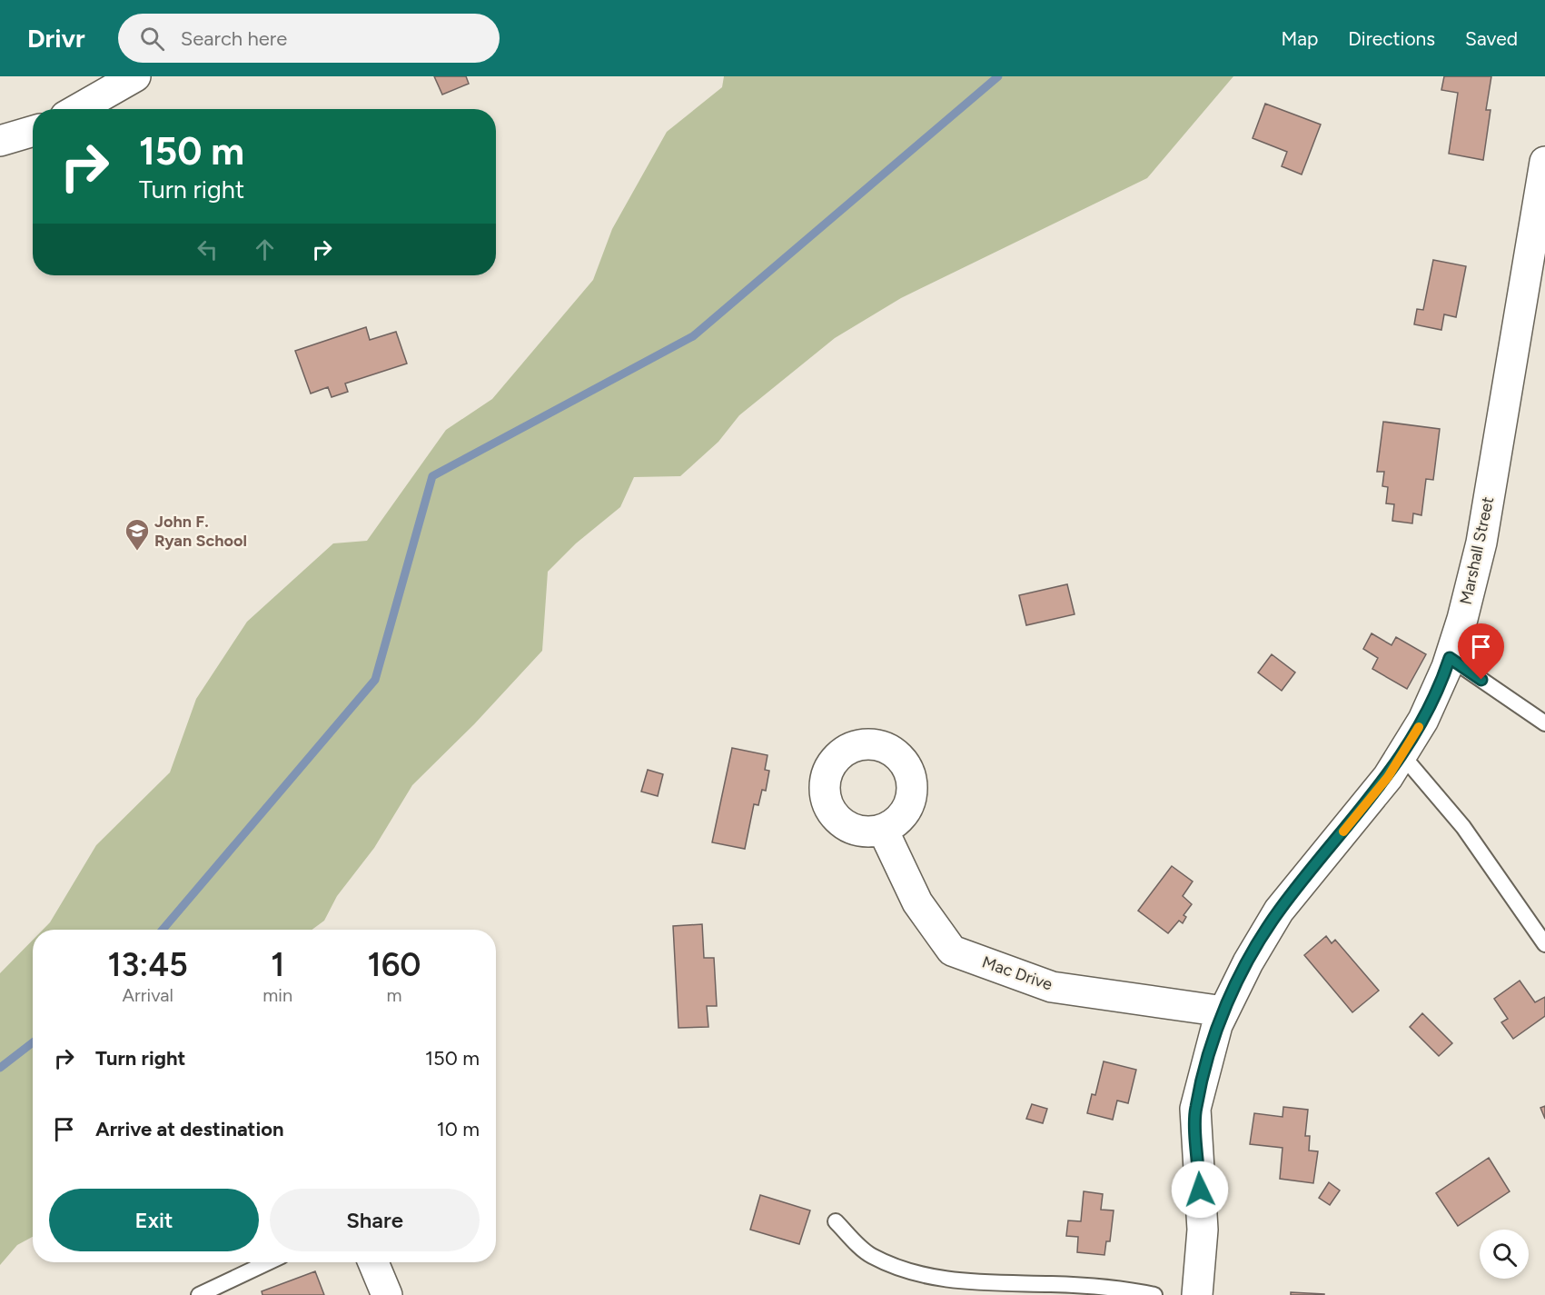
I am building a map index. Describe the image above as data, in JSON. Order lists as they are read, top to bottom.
{
  "streets": {
    "street": ["Marshall Street", "Mac Drive"]
  },
  "crossings": [
    ["Marshall Street", "Mac Drive"]
  ],
  "places": {
    "school or university": ["John F. Ryan School"]
  },
  "page": {
    "header": "Drivr",
    "search": "Search here",
    "nav": ["Map", "Directions", "Saved"],
    "turn": ["150 m", "Turn right"],
    "eta": [
      "13:45",
      "Arrival",
      "1",
      "min",
      "160",
      "m"
    ],
    "list": [
      {
        "name": "Turn right",
        "value": "150 m"
      },
      {
        "name": "Arrive at destination",
        "value": "10 m"
      }
    ],
    "buttons": ["Exit", "Share"]
  }
}
